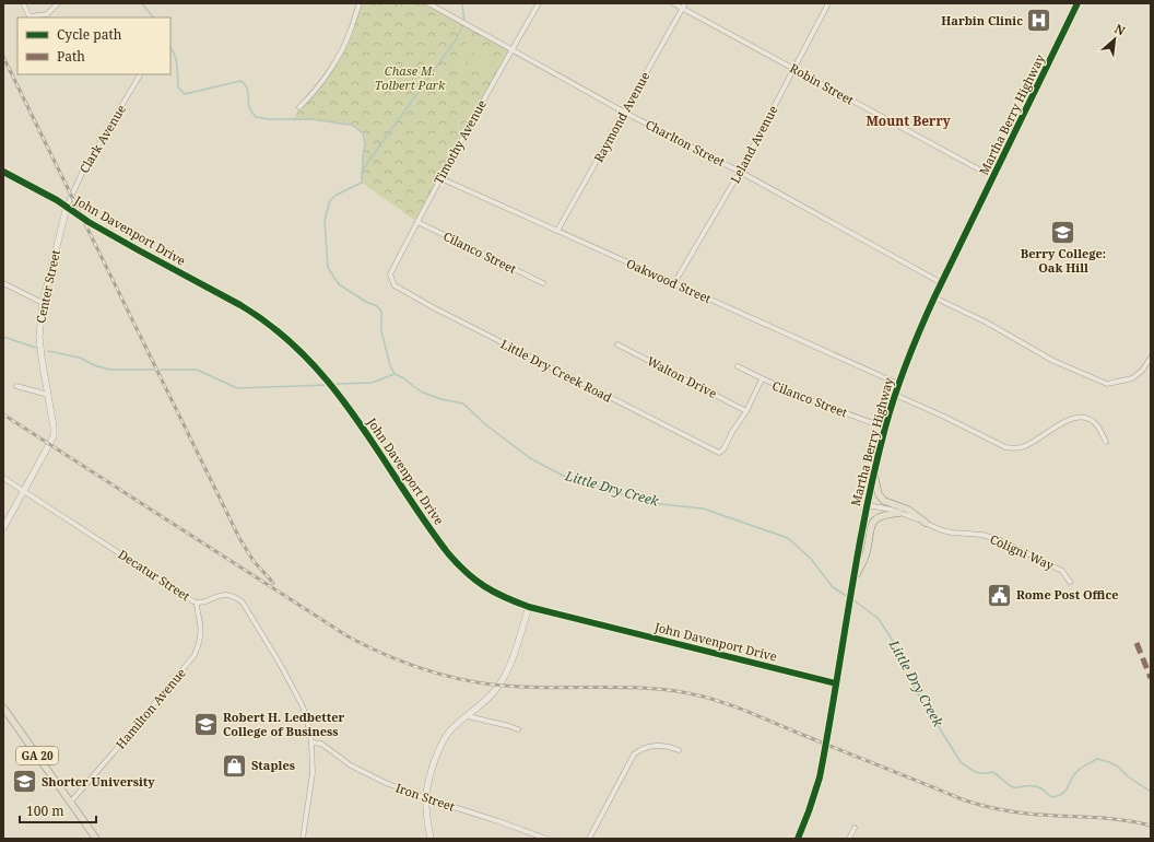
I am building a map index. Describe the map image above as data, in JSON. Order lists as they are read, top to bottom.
{
  "streets": {
    "main road": ["Martha Berry Highway", "GA 20"],
    "street": [
      "Robin Street",
      "Raymond Avenue",
      "Clark Avenue",
      "Timothy Avenue",
      "Charlton Street",
      "Leland Avenue",
      "John Davenport Drive",
      "Cilanco Street",
      "Oakwood Street",
      "Center Street",
      "Little Dry Creek Road",
      "Walton Drive",
      "Coligni Way",
      "Decatur Street",
      "Hamilton Avenue",
      "Iron Street"
    ]
  },
  "crossings": [
    ["Robin Street", "Martha Berry Highway"],
    ["Robin Street", "Raymond Avenue"],
    ["Robin Street", "Leland Avenue"],
    ["Martha Berry Highway", "Charlton Street"],
    ["Martha Berry Highway", "Cilanco Street"],
    ["Martha Berry Highway", "Oakwood Street"],
    ["Martha Berry Highway", "Coligni Way"],
    ["Raymond Avenue", "Charlton Street"],
    ["Raymond Avenue", "Oakwood Street"],
    ["Clark Avenue", "John Davenport Drive"],
    ["Clark Avenue", "Center Street"],
    ["Timothy Avenue", "Charlton Street"],
    ["Timothy Avenue", "Cilanco Street"],
    ["Timothy Avenue", "Oakwood Street"],
    ["Timothy Avenue", "Little Dry Creek Road"],
    ["Charlton Street", "Leland Avenue"],
    ["Leland Avenue", "Oakwood Street"],
    ["John Davenport Drive", "Center Street"],
    ["Center Street", "Decatur Street"],
    ["Little Dry Creek Road", "Walton Drive"],
    ["Decatur Street", "Hamilton Avenue"],
    ["Decatur Street", "Iron Street"],
    ["Hamilton Avenue", "GA 20"]
  ],
  "districts": ["Mount Berry"],
  "water": ["Little Dry Creek"],
  "parks": ["Chase M. Tolbert Park"],
  "places": {
    "hospital": ["Harbin Clinic"],
    "school or university": ["Berry College: Oak Hill", "Robert H. Ledbetter College of Business", "Shorter University"],
    "public building": ["Rome Post Office"],
    "shop": ["Staples"]
  },
  "legend": ["Cycle path", "Path"],
  "scale_bar": "100 m",
  "north": "top right"
}
